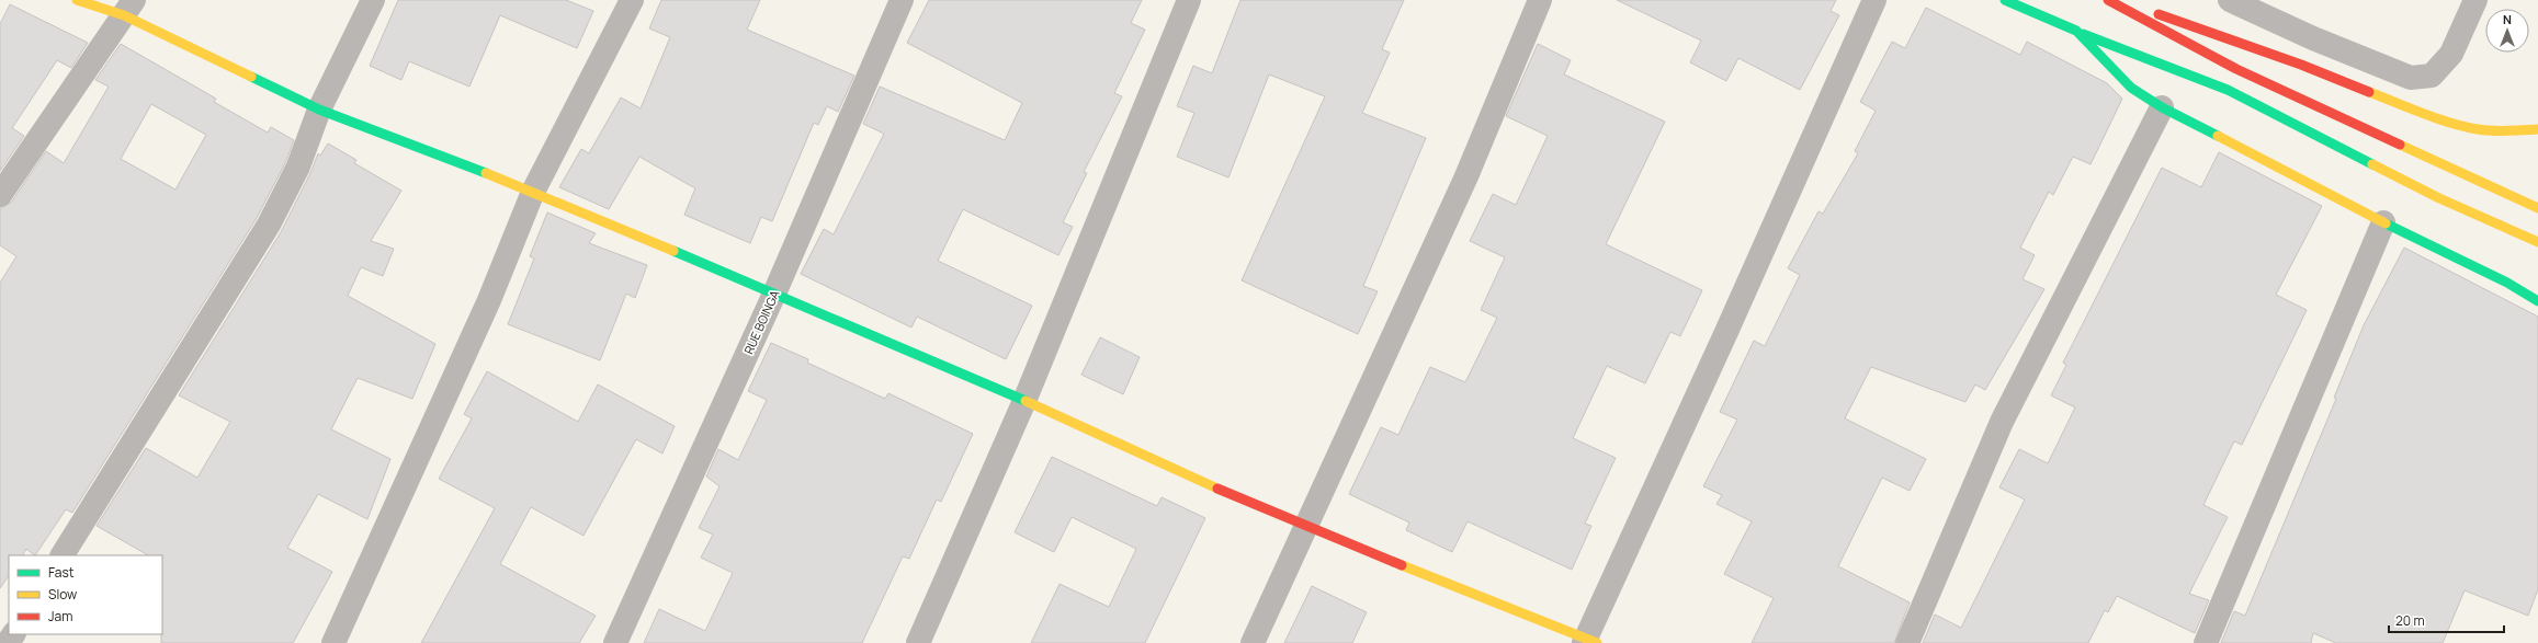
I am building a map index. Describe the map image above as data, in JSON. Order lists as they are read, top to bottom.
{
  "streets": {
    "street": ["RUE BOINGA"]
  },
  "legend": ["Fast", "Slow", "Jam"],
  "scale_bar": "20 m",
  "north": "top"
}
